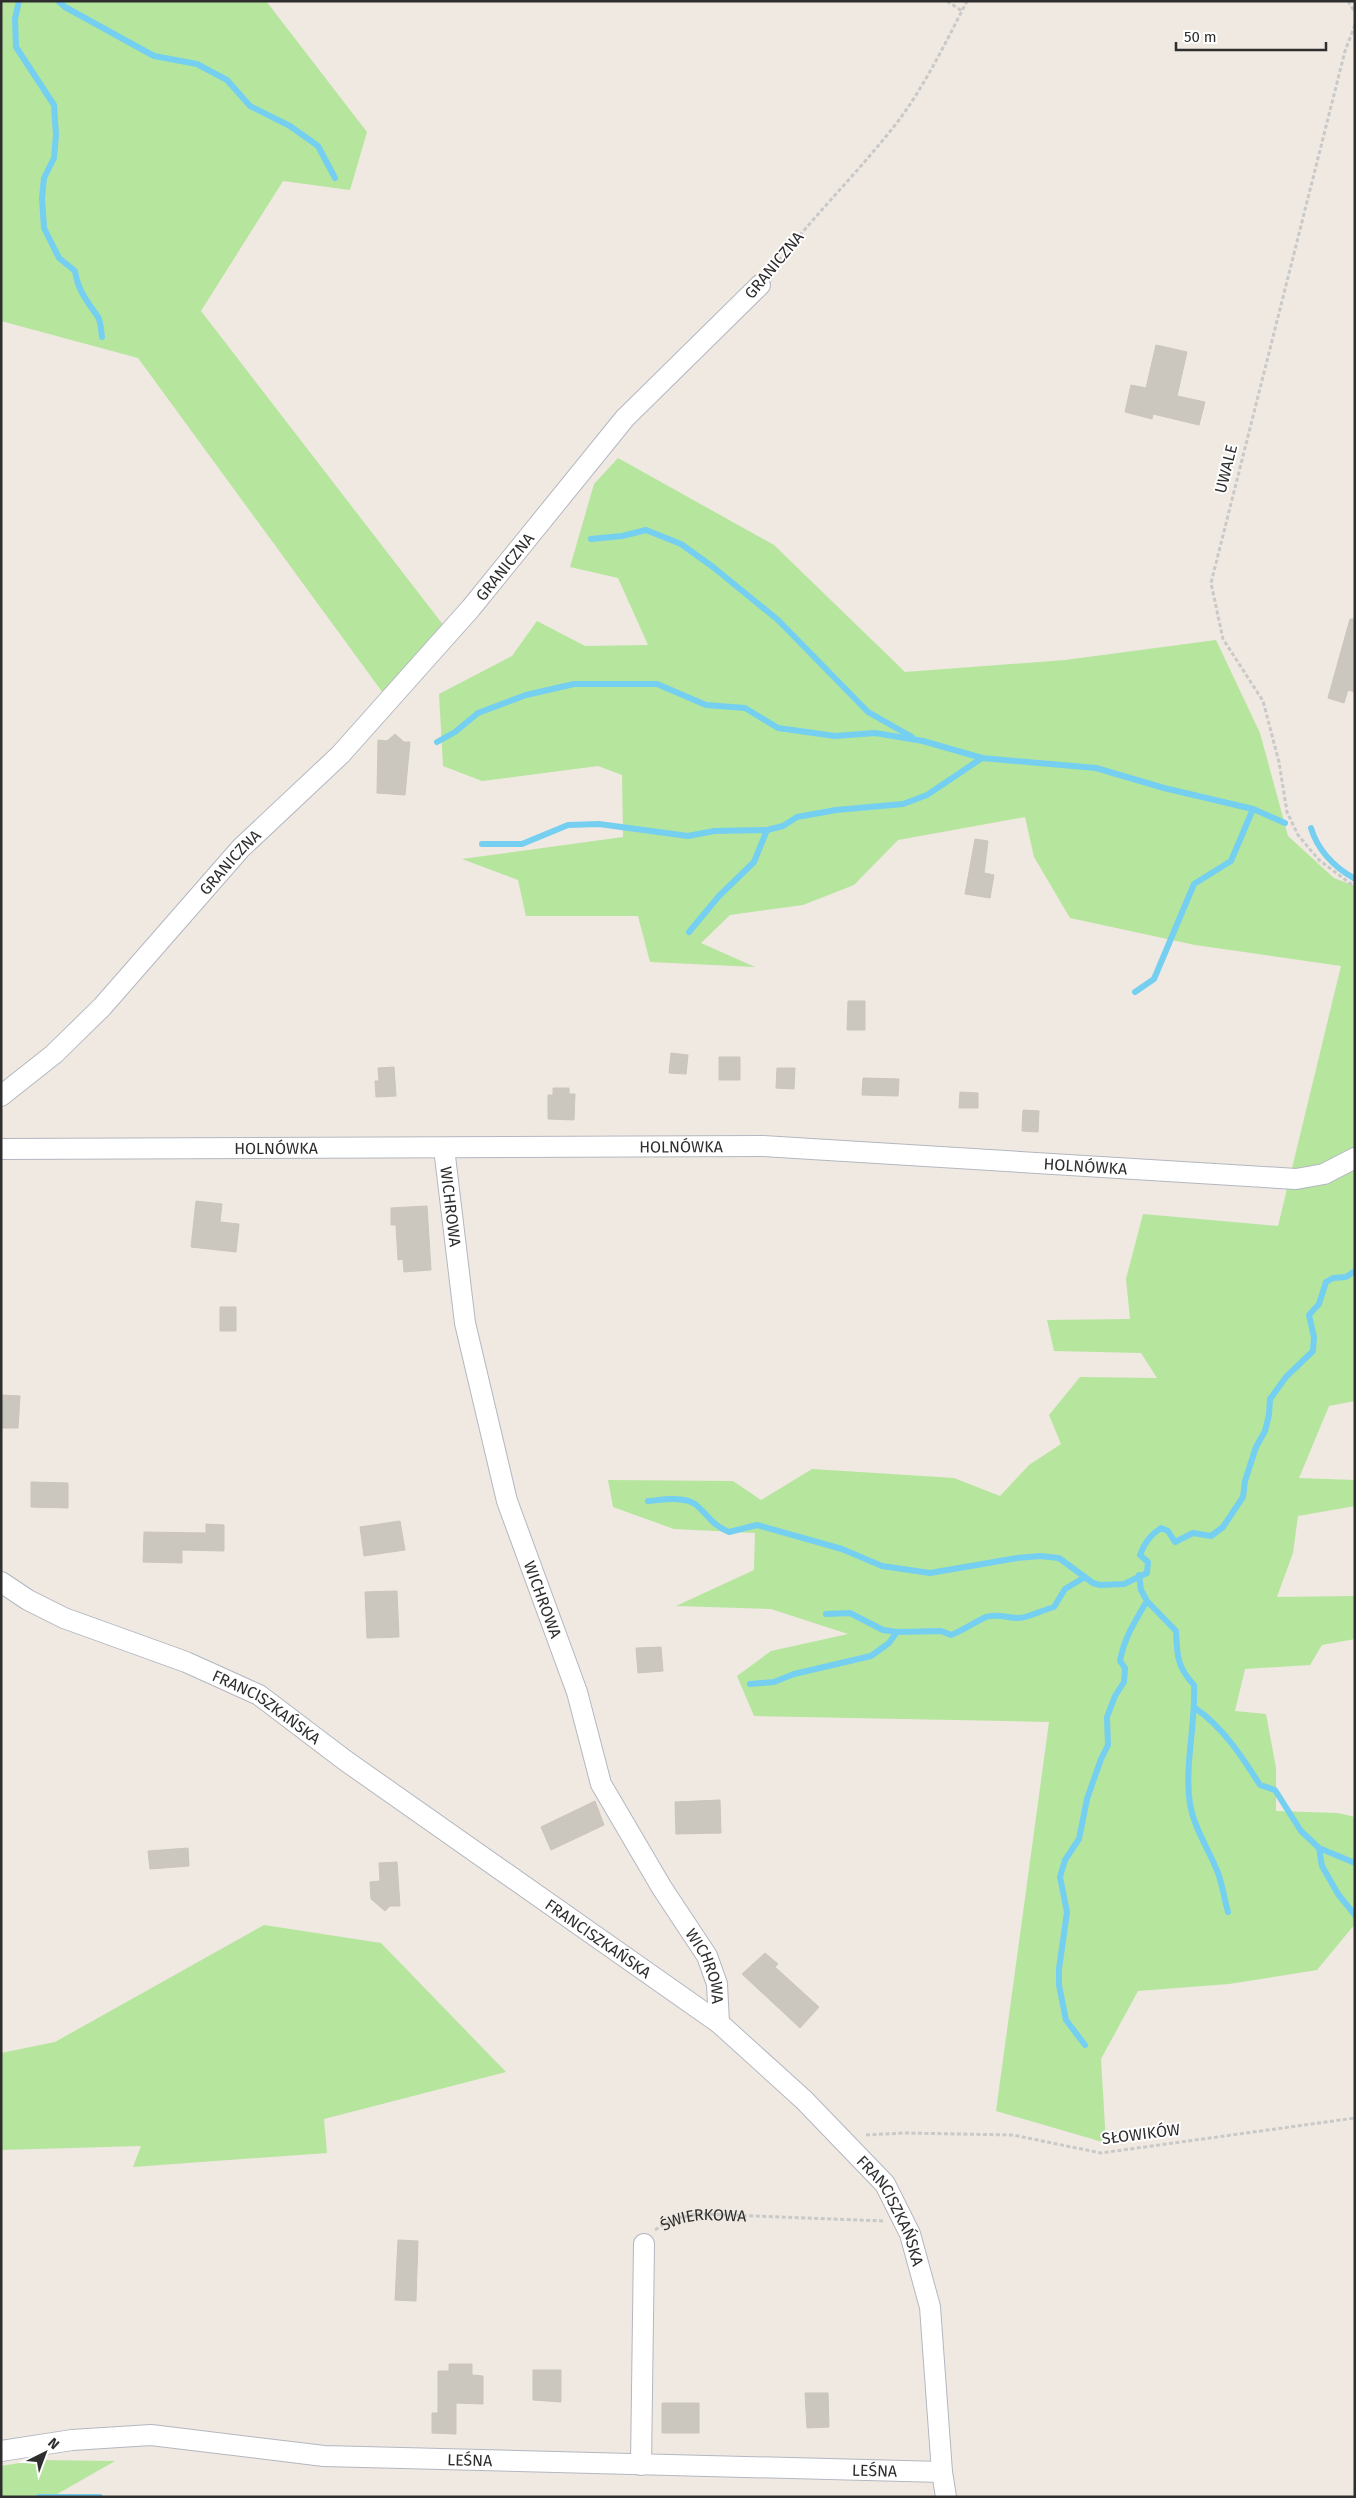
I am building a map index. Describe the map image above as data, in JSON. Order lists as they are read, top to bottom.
{
  "streets": {
    "street": [
      "GRANICZNA",
      "HOLNÓWKA",
      "WICHROWA",
      "FRANCISZKAŃSKA",
      "ŚWIERKOWA",
      "LEŚNA"
    ],
    "path": ["UWALE", "SŁOWIKÓW"]
  },
  "crossings": [
    ["HOLNÓWKA", "WICHROWA"],
    ["WICHROWA", "FRANCISZKAŃSKA"],
    ["FRANCISZKAŃSKA", "SŁOWIKÓW"],
    ["FRANCISZKAŃSKA", "ŚWIERKOWA"],
    ["FRANCISZKAŃSKA", "LEŚNA"],
    ["ŚWIERKOWA", "LEŚNA"]
  ],
  "scale_bar": "50 m",
  "north": "top right"
}
